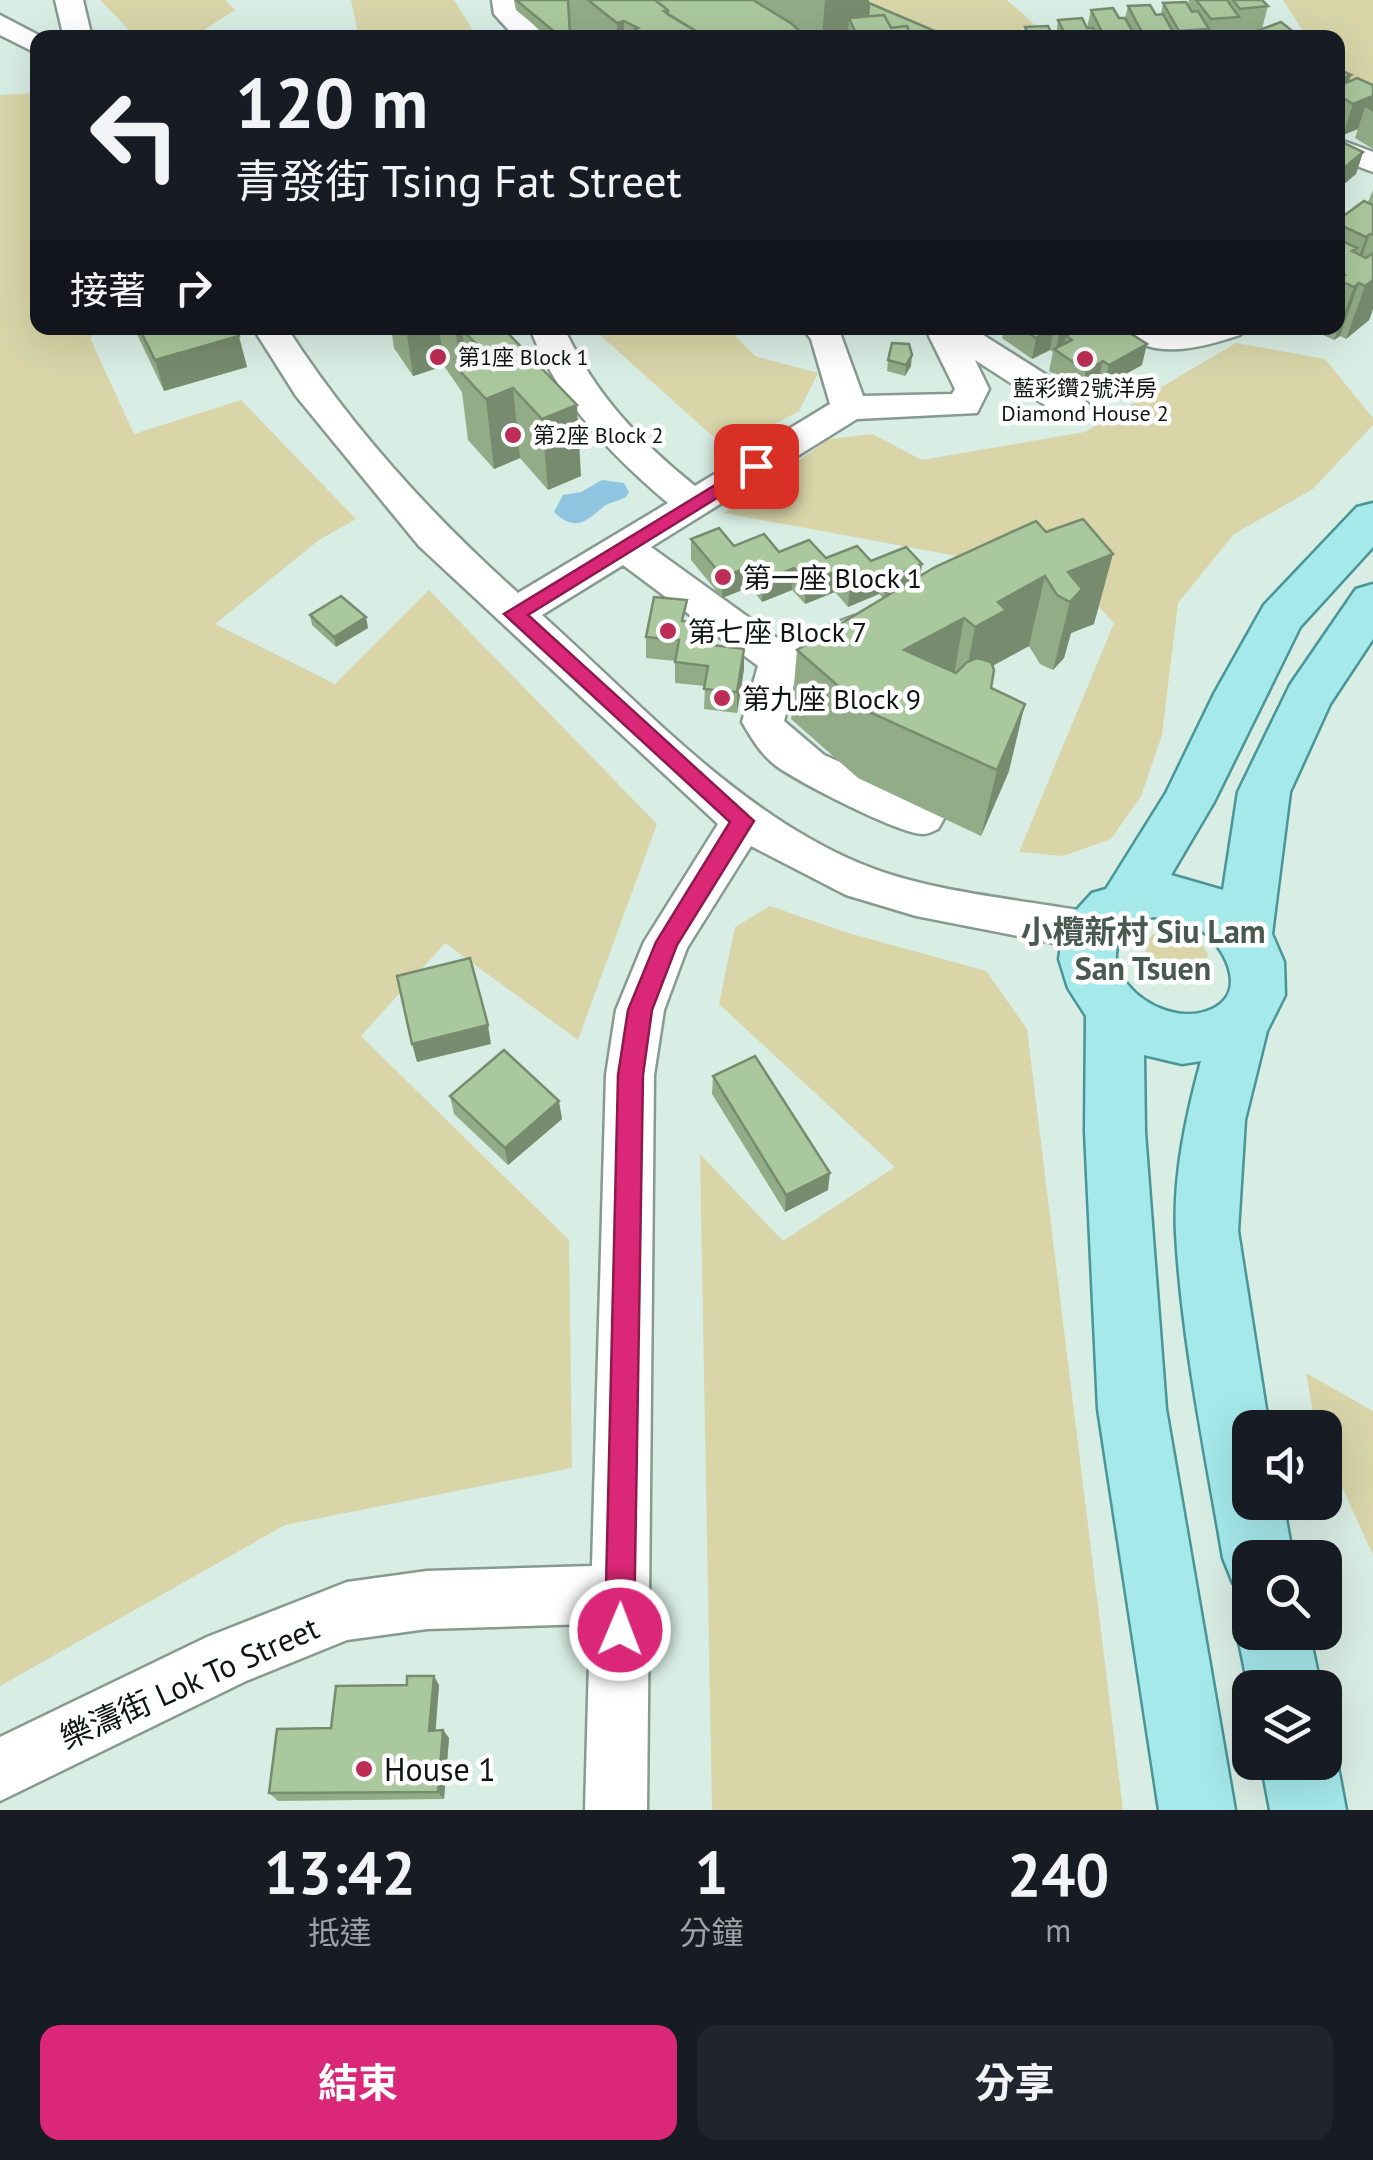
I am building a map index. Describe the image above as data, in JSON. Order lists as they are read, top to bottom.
{
  "streets": {
    "street": ["樂濤街 Lok To Street"]
  },
  "districts": ["小欖新村 Siu Lam San Tsuen"],
  "places": [
    "第1座 Block 1",
    "藍彩鑽2號洋房 Diamond House 2",
    "第2座 Block 2",
    "第一座 Block 1",
    "第七座 Block 7",
    "第九座 Block 9",
    "House 1"
  ],
  "page": {
    "turn": ["120 m", "青發街 Tsing Fat Street"],
    "then": "接著",
    "eta": [
      "13:42",
      "抵達",
      "1",
      "分鐘",
      "240",
      "m"
    ],
    "buttons": ["結束", "分享"]
  }
}
